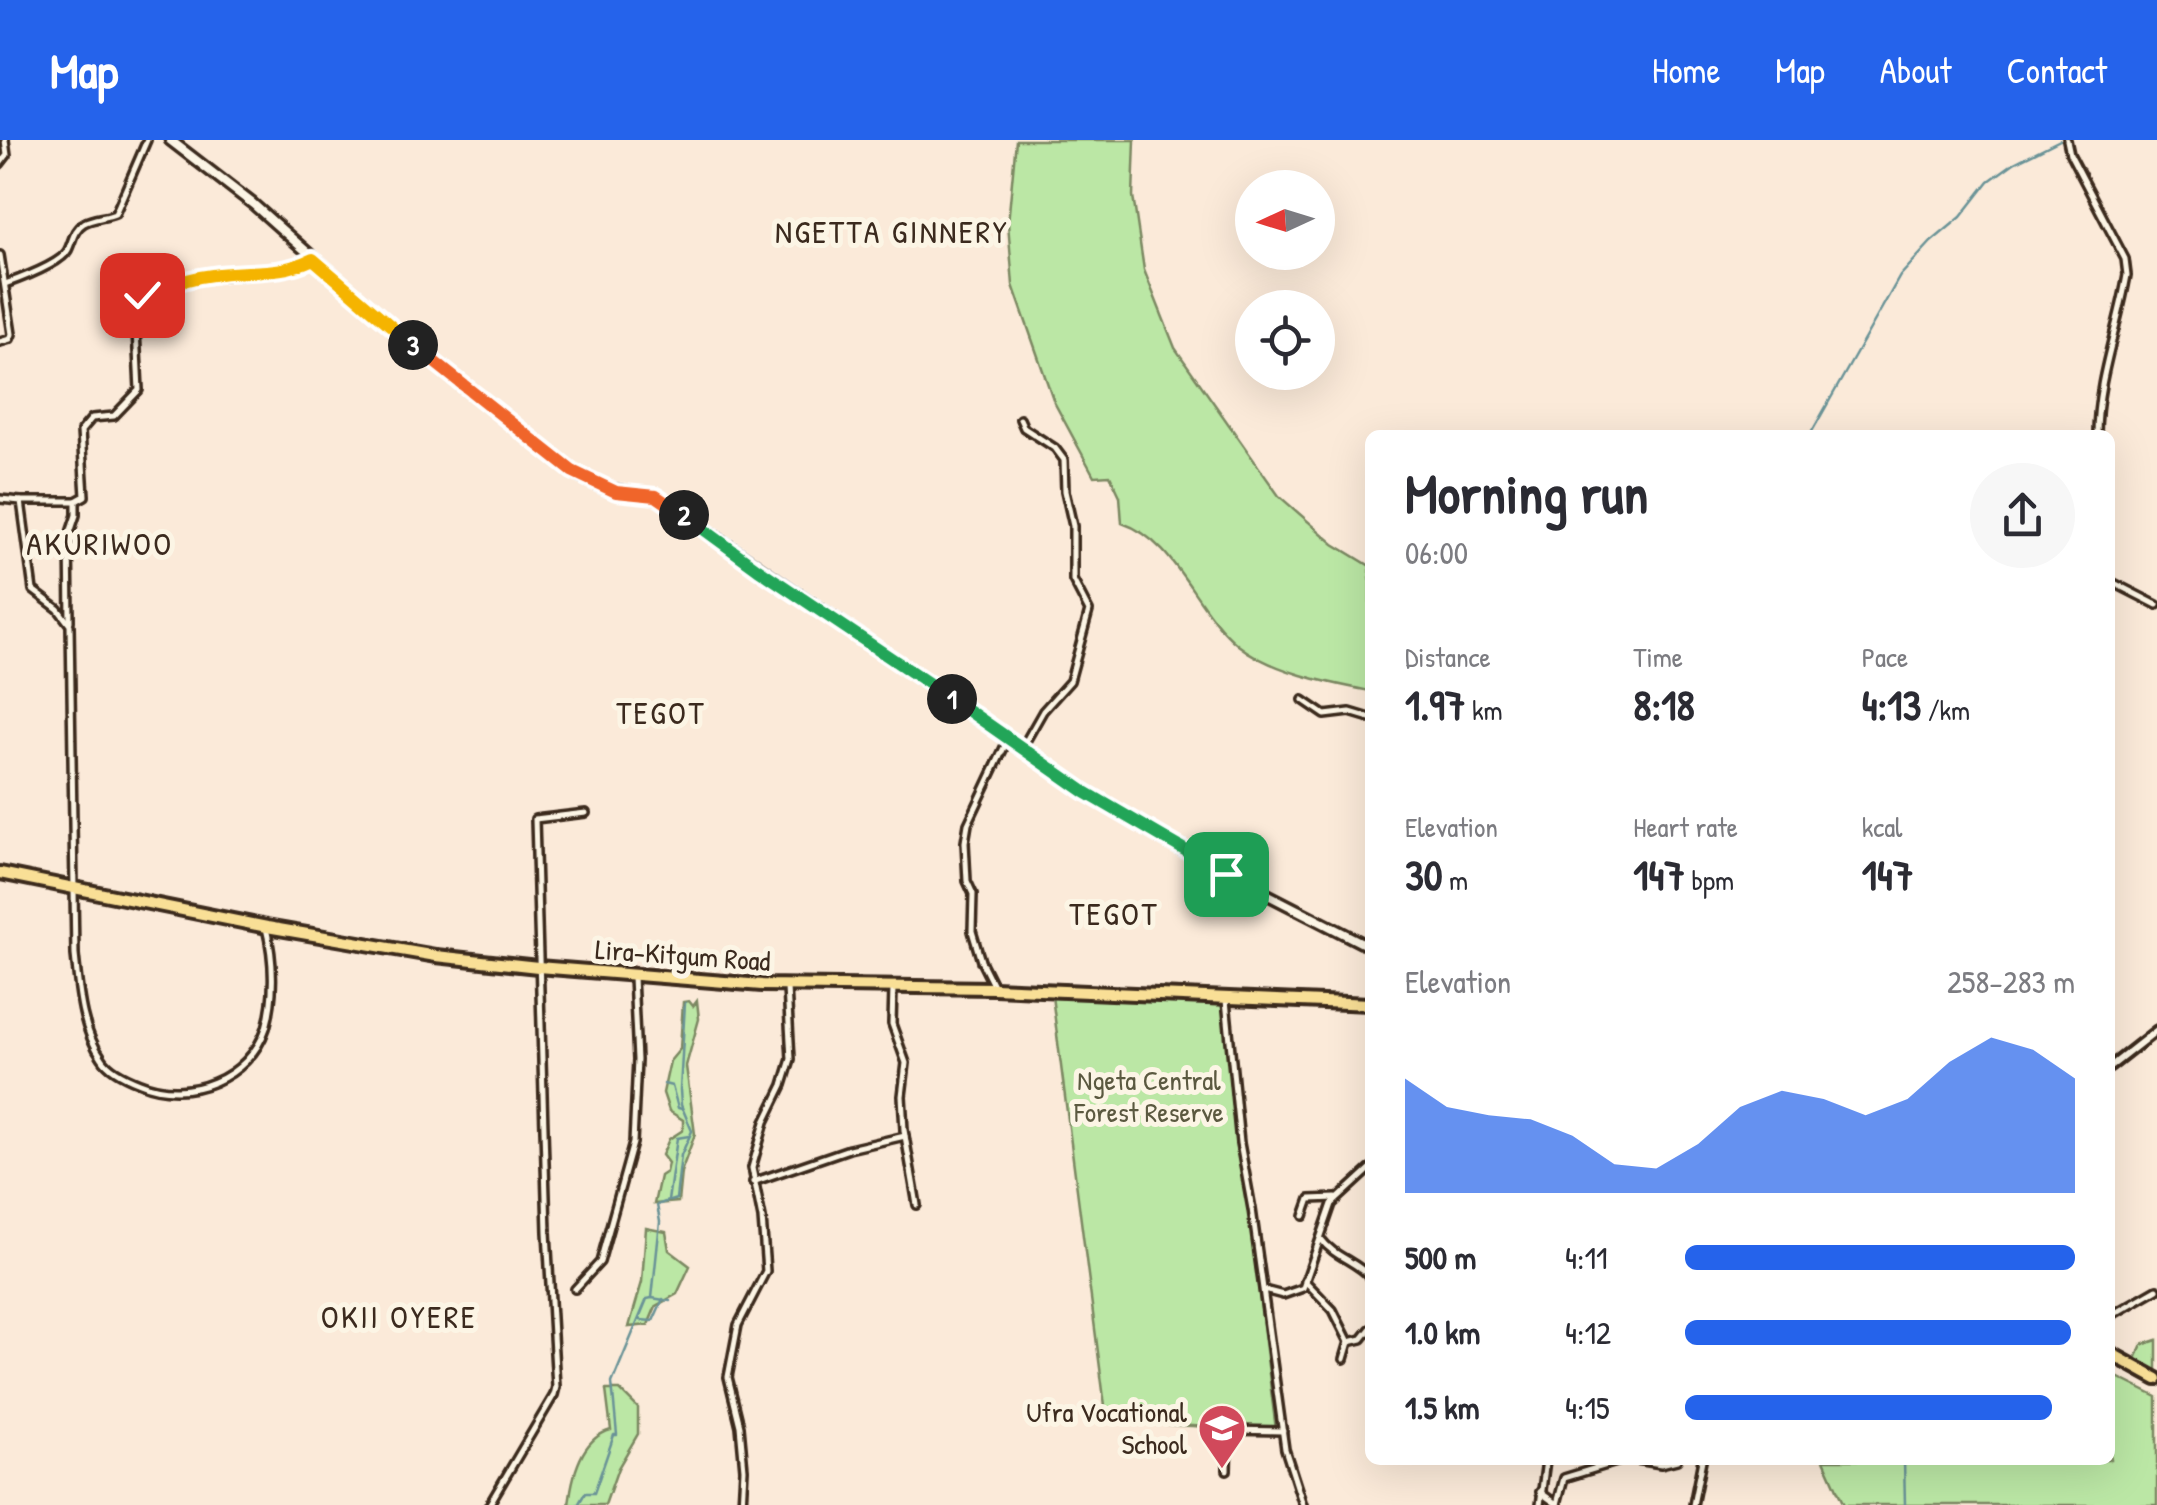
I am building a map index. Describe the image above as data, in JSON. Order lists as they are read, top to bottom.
{
  "streets": {
    "main road": ["Lira-Kitgum Road"]
  },
  "districts": [
    "NGETTA GINNERY",
    "AKURIWOO",
    "TEGOT",
    "TEGOT",
    "OKII OYERE"
  ],
  "parks": ["Ngeta Central Forest Reserve"],
  "places": {
    "school or university": ["Ufra Vocational School"]
  },
  "north": "left",
  "page": {
    "header": "Map",
    "nav": [
      "Home",
      "Map",
      "About",
      "Contact"
    ],
    "pins": ["3", "2", "1"],
    "heading": ["Morning run", "06:00"],
    "stats": [
      ["Distance", "1.97 km"],
      ["Time", "8:18"],
      ["Pace", "4:13 /km"],
      ["Elevation", "30 m"],
      ["Heart rate", "147 bpm"],
      ["kcal", "147"]
    ],
    "chart": ["Elevation", "258–283 m"],
    "list": [
      {
        "name": "500 m",
        "note": "4:11"
      },
      {
        "name": "1.0 km",
        "note": "4:12"
      },
      {
        "name": "1.5 km",
        "note": "4:15"
      }
    ]
  }
}
